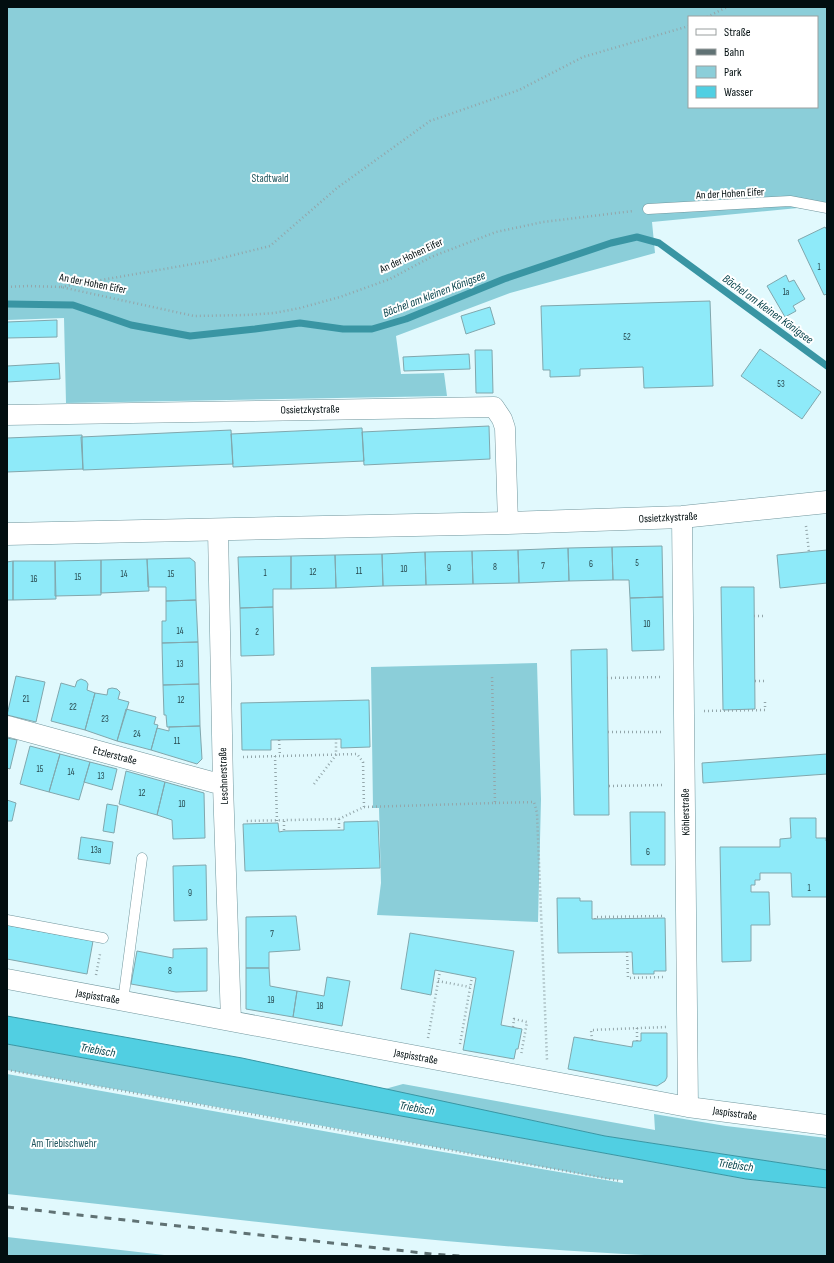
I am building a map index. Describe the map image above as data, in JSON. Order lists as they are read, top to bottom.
{
  "streets": {
    "main road": ["Ossietzkystraße"],
    "street": [
      "Etzlerstraße",
      "Leschnerstraße",
      "Köhlerstraße",
      "Jaspisstraße"
    ],
    "lane": ["An der Hohen Eifer"]
  },
  "crossings": [
    ["Ossietzkystraße", "Leschnerstraße"],
    ["Ossietzkystraße", "Köhlerstraße"],
    ["Etzlerstraße", "Leschnerstraße"],
    ["Leschnerstraße", "Jaspisstraße"],
    ["Köhlerstraße", "Jaspisstraße"]
  ],
  "water": ["Bächel am kleinen Königsee", "Triebisch"],
  "parks": ["Stadtwald", "Am Triebischwehr"],
  "house_numbers": [
    "1",
    "1a",
    "52",
    "53",
    "5",
    "6",
    "7",
    "8",
    "9",
    "10",
    "11",
    "12",
    "1",
    "14",
    "15",
    "15",
    "16",
    "10",
    "14",
    "2",
    "13",
    "21",
    "12",
    "22",
    "23",
    "24",
    "11",
    "15",
    "14",
    "13",
    "12",
    "10",
    "13a",
    "6",
    "1",
    "9",
    "7",
    "8",
    "19",
    "18"
  ],
  "legend": [
    "Straße",
    "Bahn",
    "Park",
    "Wasser"
  ]
}
